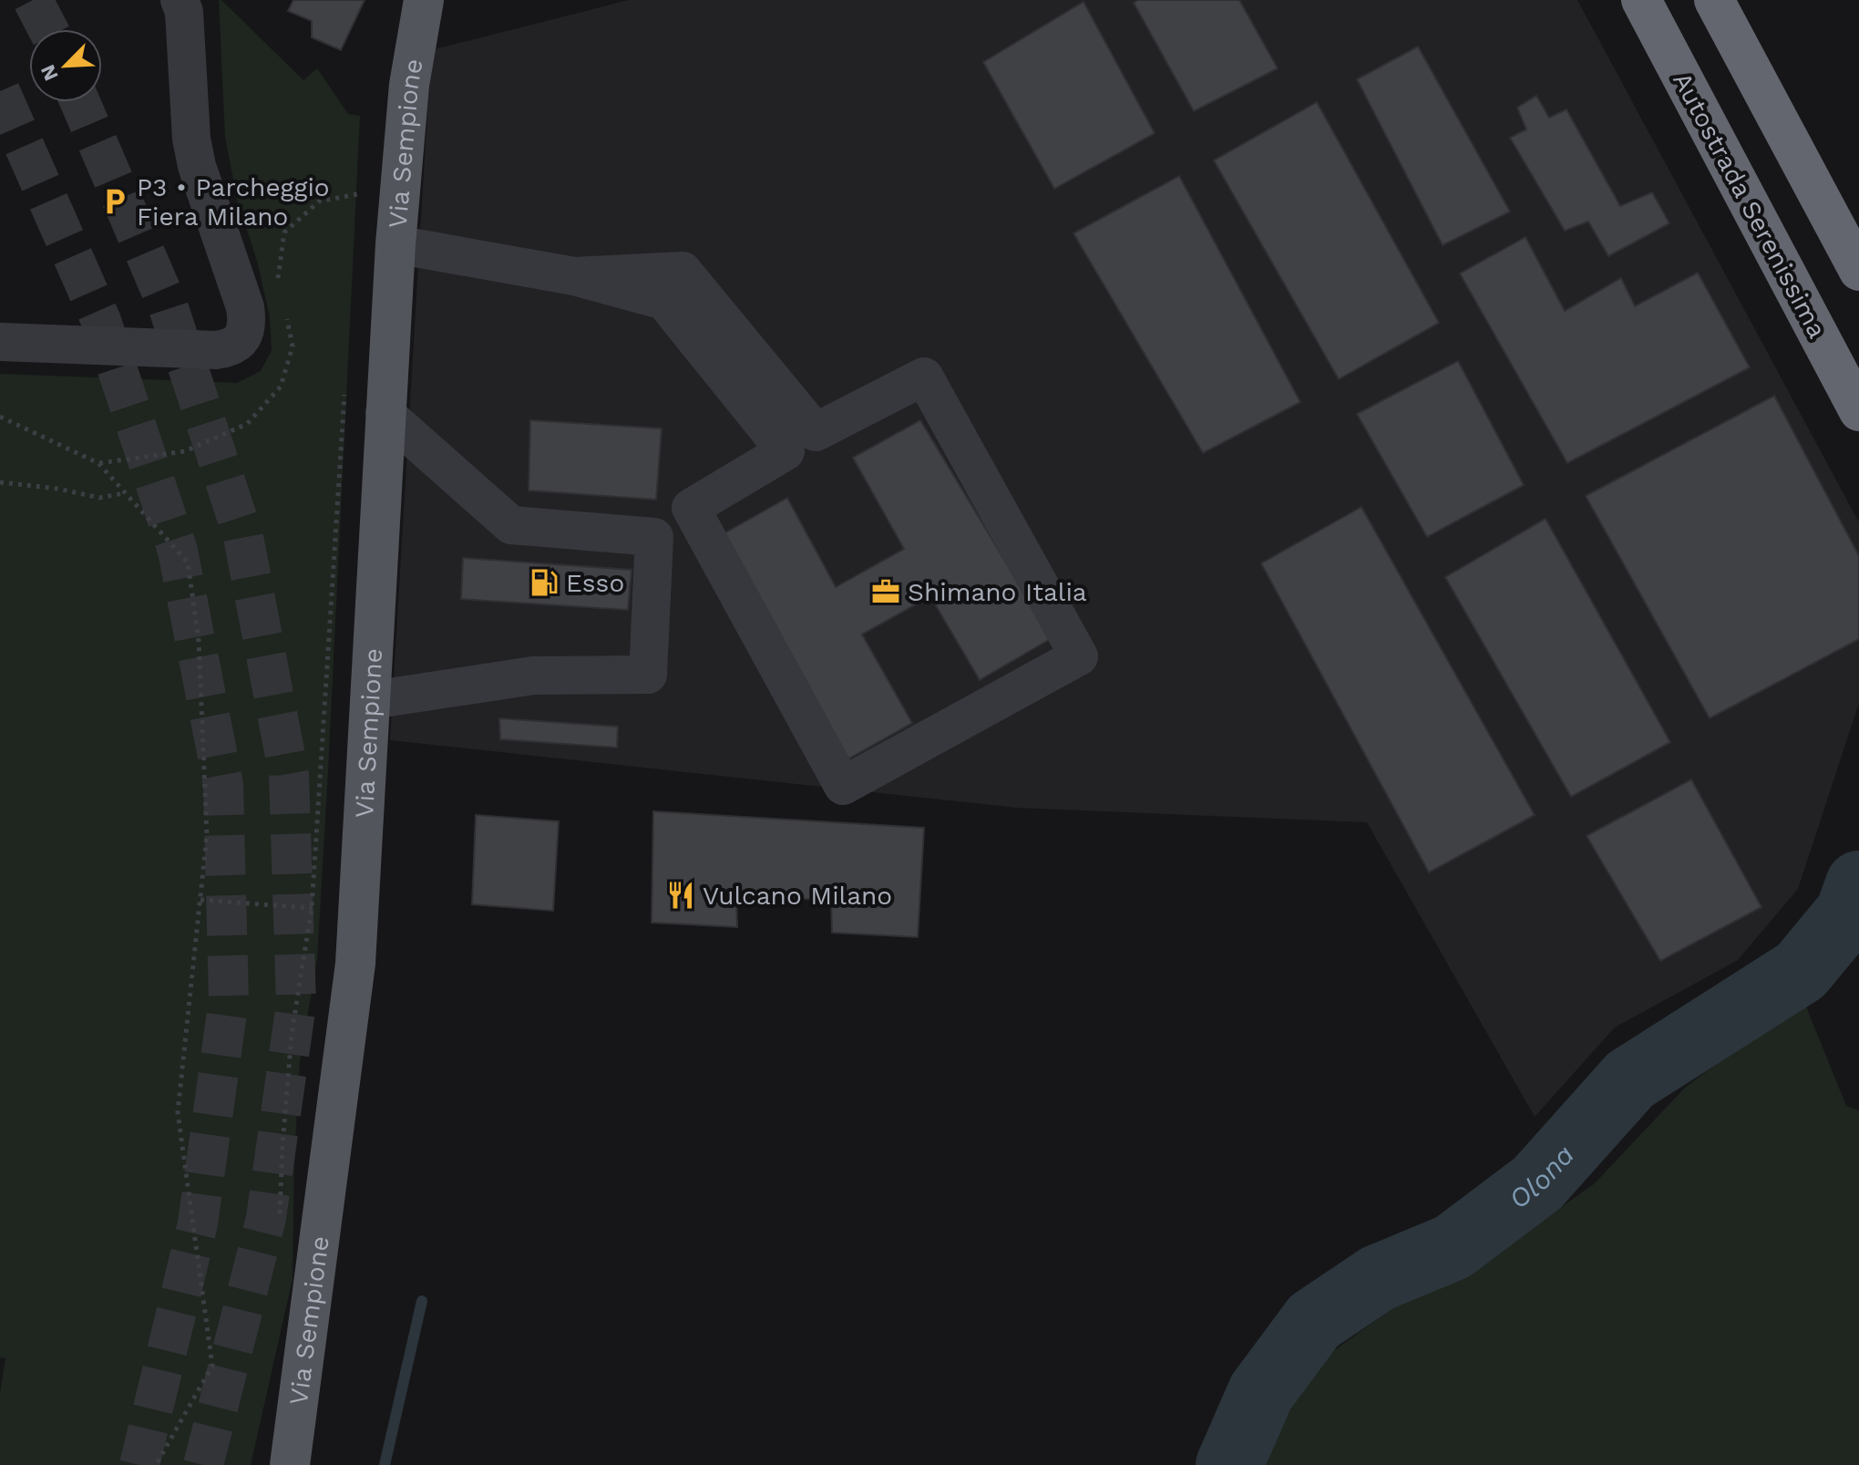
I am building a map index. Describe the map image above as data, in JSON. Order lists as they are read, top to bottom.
{
  "streets": {
    "highway": ["Autostrada Serenissima"],
    "main road": ["Via Sempione"]
  },
  "water": ["Olona"],
  "places": {
    "parking": ["P3 • Parcheggio Fiera Milano"],
    "fuel station": ["Esso"],
    "office": ["Shimano Italia"],
    "restaurant": ["Vulcano Milano"]
  },
  "north": "bottom left"
}
